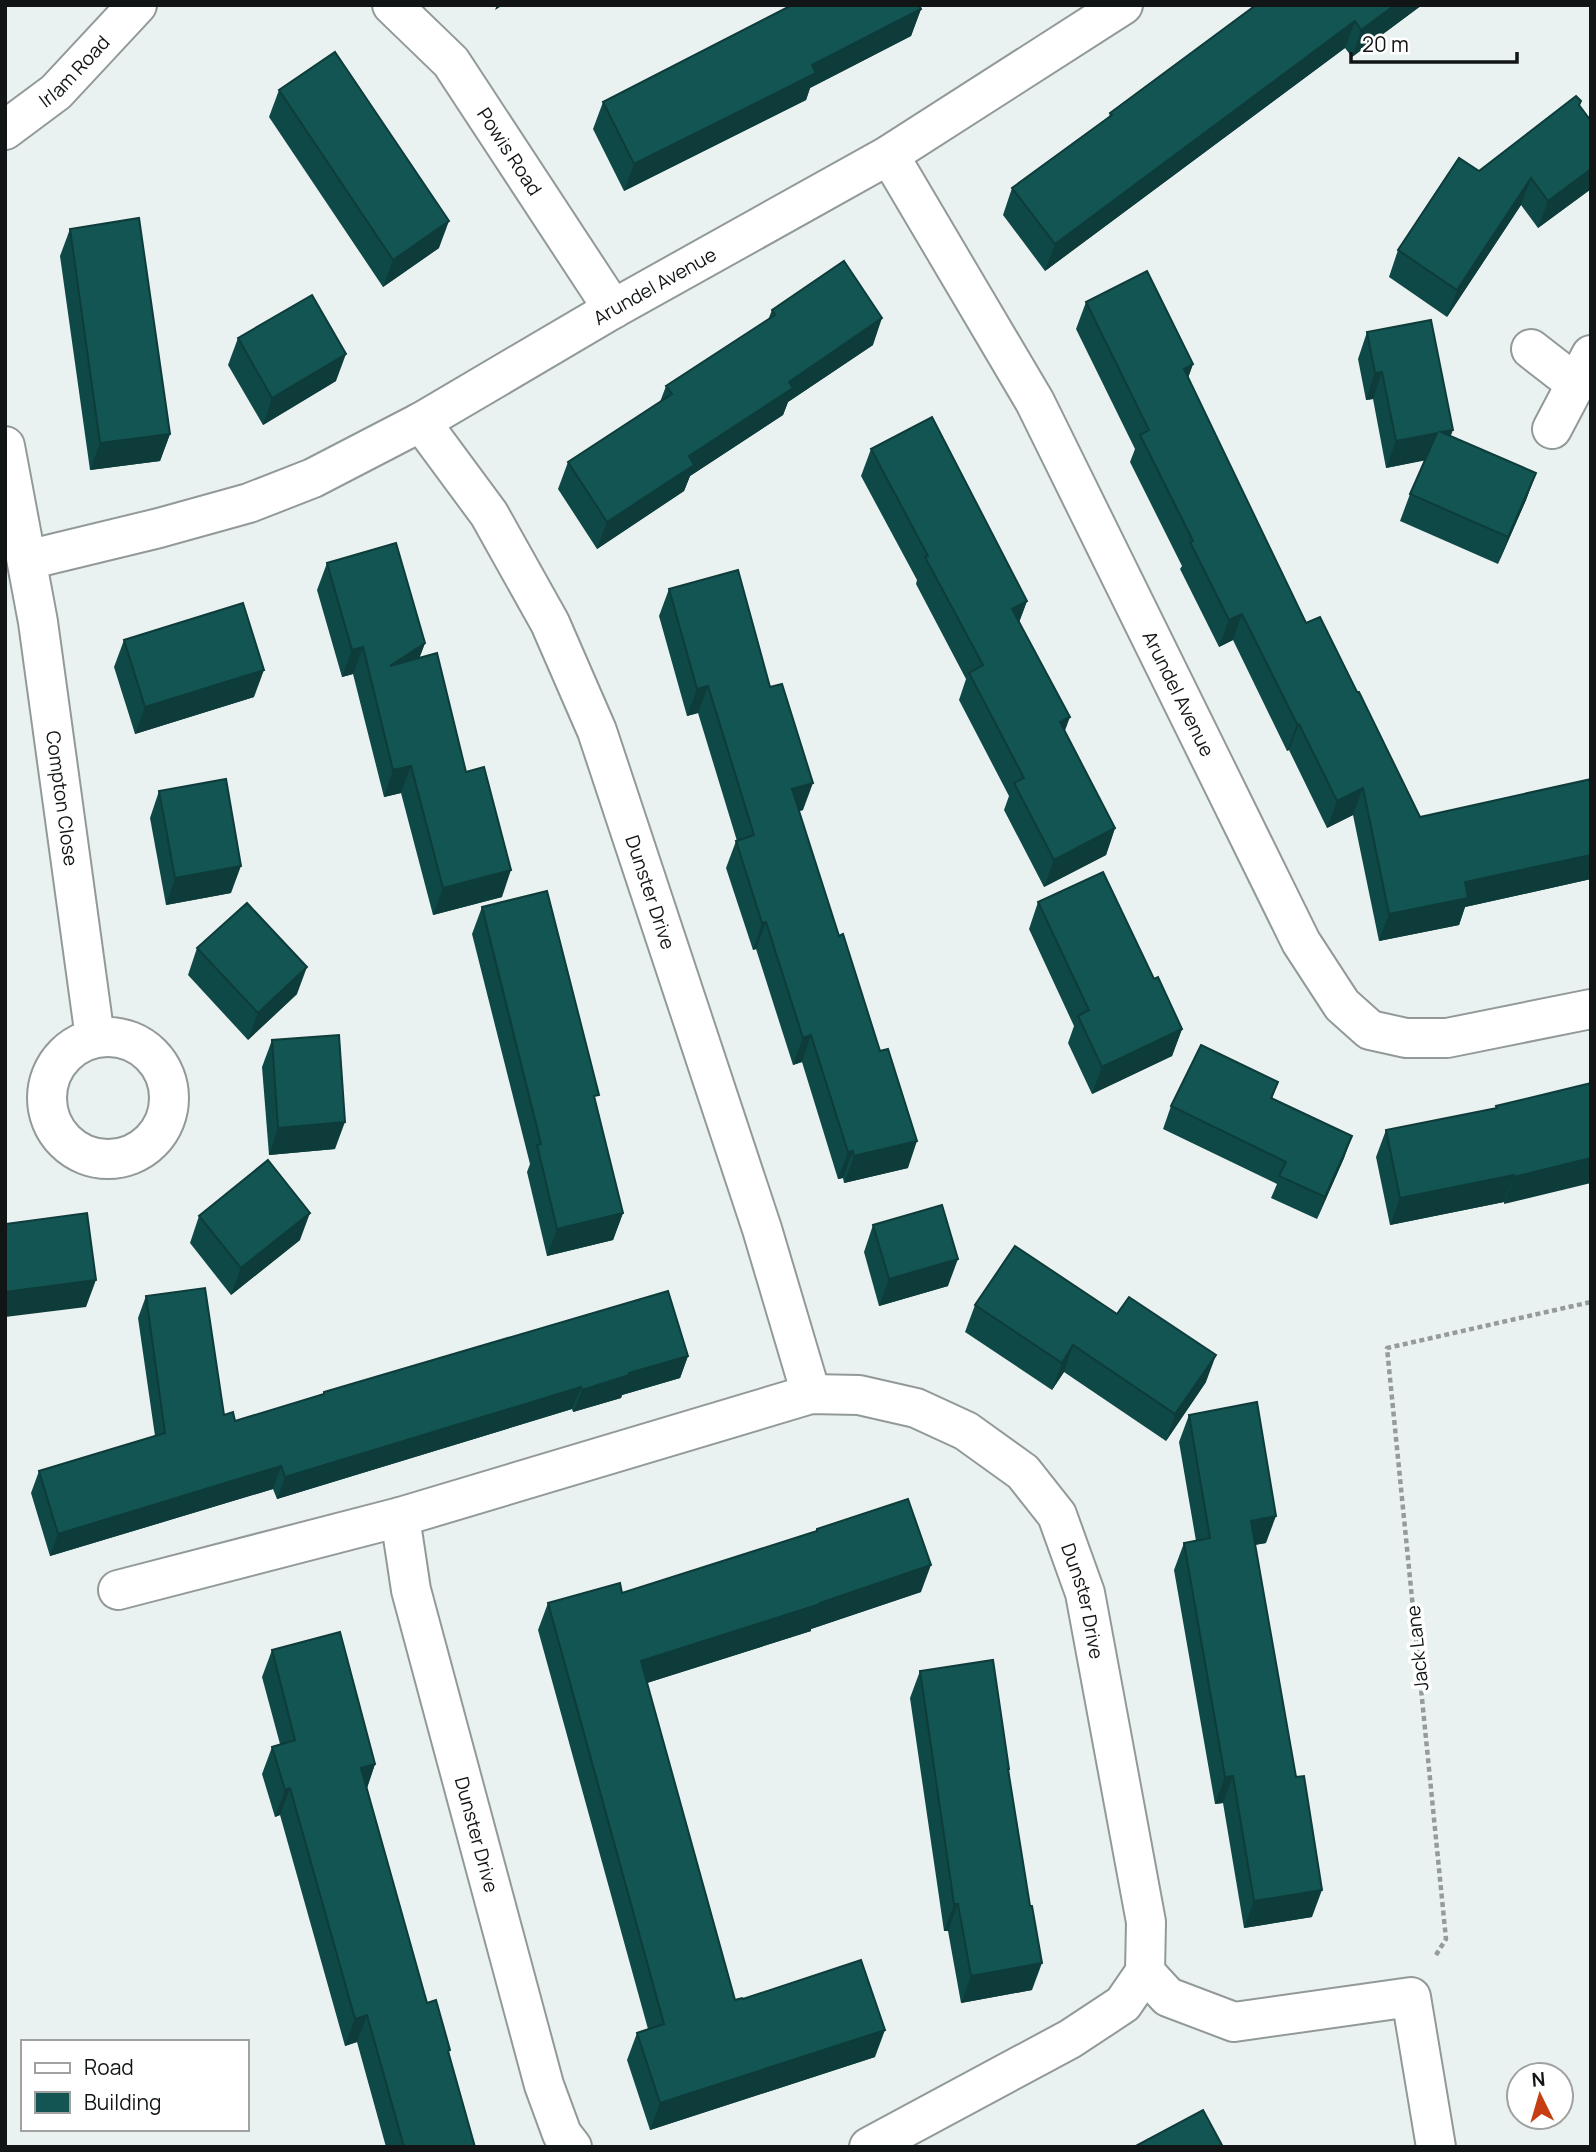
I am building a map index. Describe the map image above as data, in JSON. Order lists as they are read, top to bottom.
{
  "streets": {
    "street": [
      "Irlam Road",
      "Powis Road",
      "Arundel Avenue",
      "Compton Close",
      "Dunster Drive"
    ],
    "path": ["Jack Lane"]
  },
  "crossings": [
    ["Powis Road", "Arundel Avenue"],
    ["Arundel Avenue", "Dunster Drive"]
  ],
  "legend": ["Road", "Building"],
  "scale_bar": "20 m",
  "north": "top"
}
